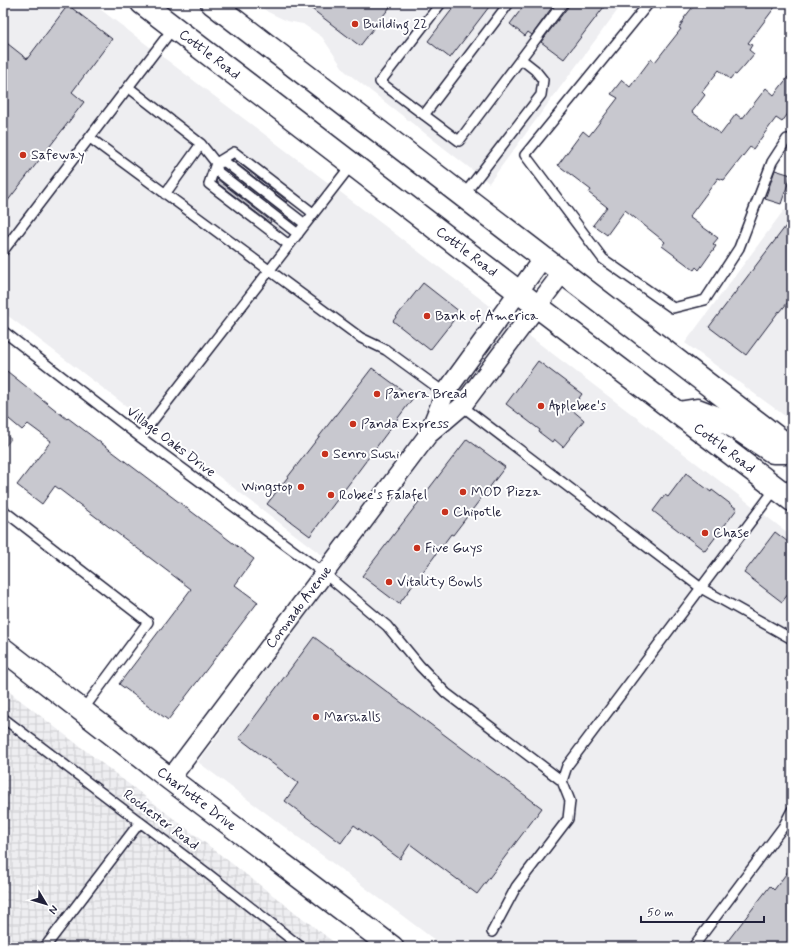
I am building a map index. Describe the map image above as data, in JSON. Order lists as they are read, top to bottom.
{
  "streets": {
    "main road": ["Cottle Road", "Charlotte Drive"],
    "street": ["Coronado Avenue"],
    "lane": ["Village Oaks Drive", "Rochester Road"]
  },
  "crossings": [
    ["Cottle Road", "Coronado Avenue"],
    ["Village Oaks Drive", "Coronado Avenue"],
    ["Coronado Avenue", "Charlotte Drive"]
  ],
  "places": [
    "Building 22",
    "Safeway",
    "Bank of America",
    "Panera Bread",
    "Applebee's",
    "Panda Express",
    "Senro Sushi",
    "Wingstop",
    "MOD Pizza",
    "Robee's Falafel",
    "Chipotle",
    "Chase",
    "Five Guys",
    "Vitality Bowls",
    "Marshalls"
  ],
  "scale_bar": "50 m",
  "north": "bottom right"
}
